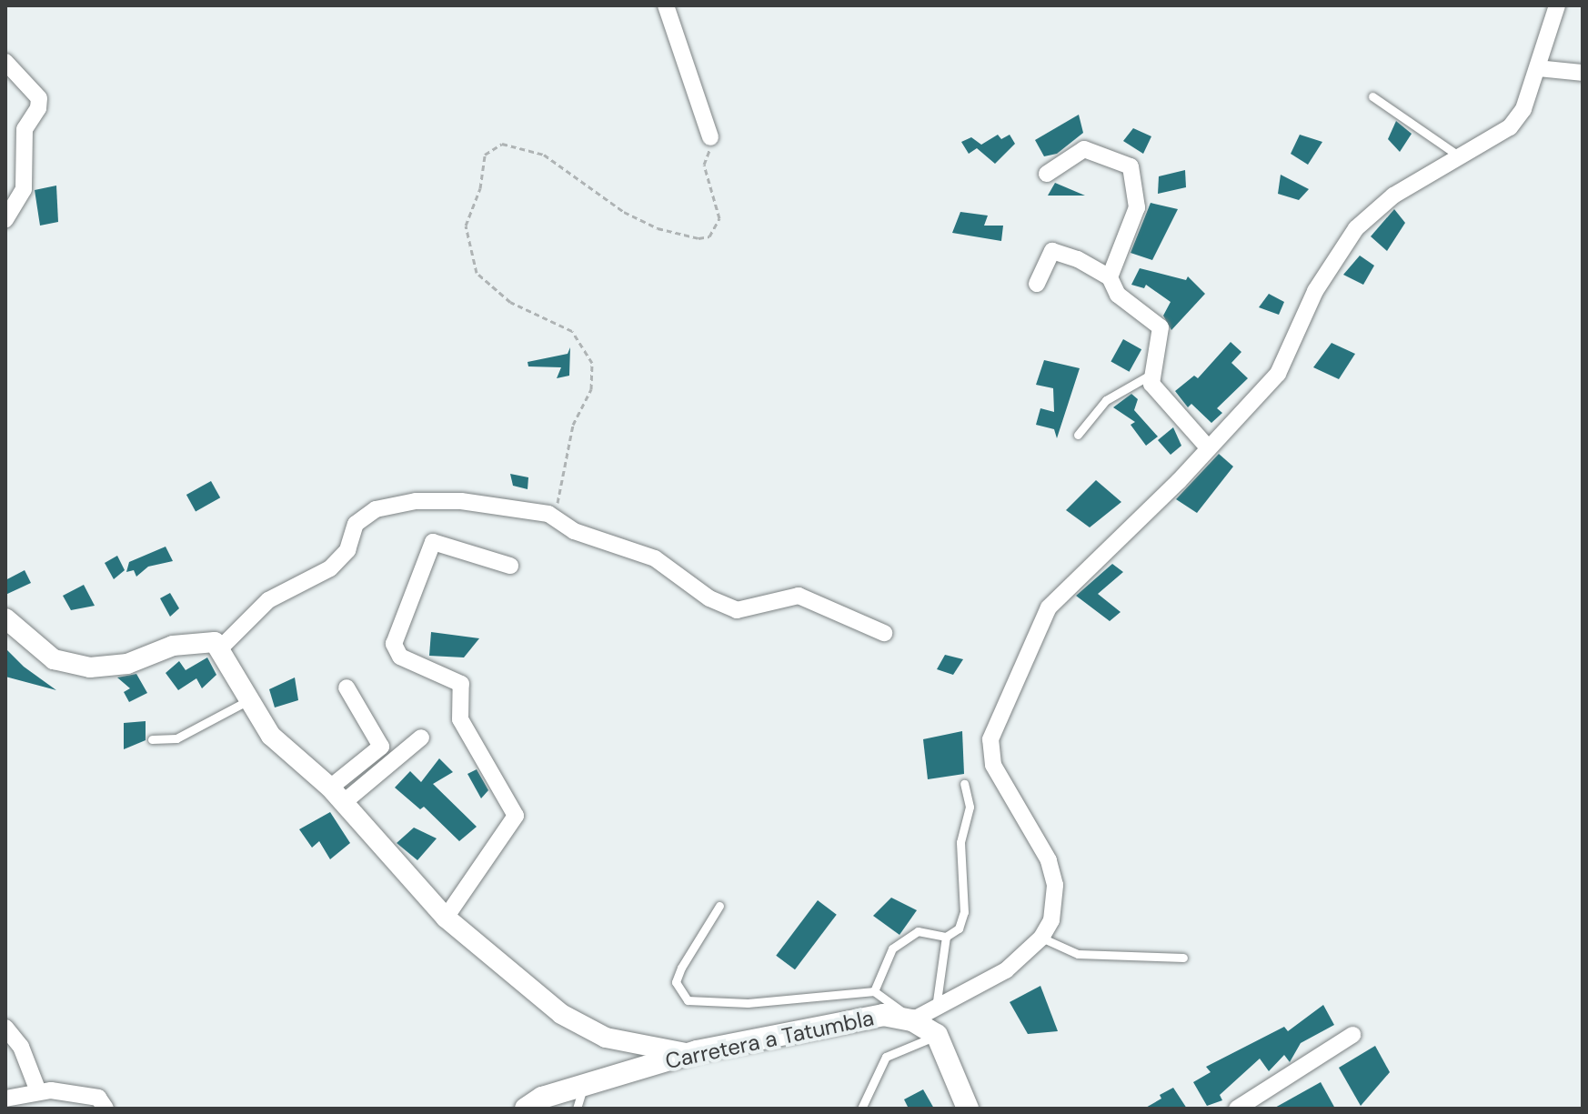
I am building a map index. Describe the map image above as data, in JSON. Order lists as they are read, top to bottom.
{
  "streets": {
    "main road": ["Carretera a Tatumbla"]
  }
}
